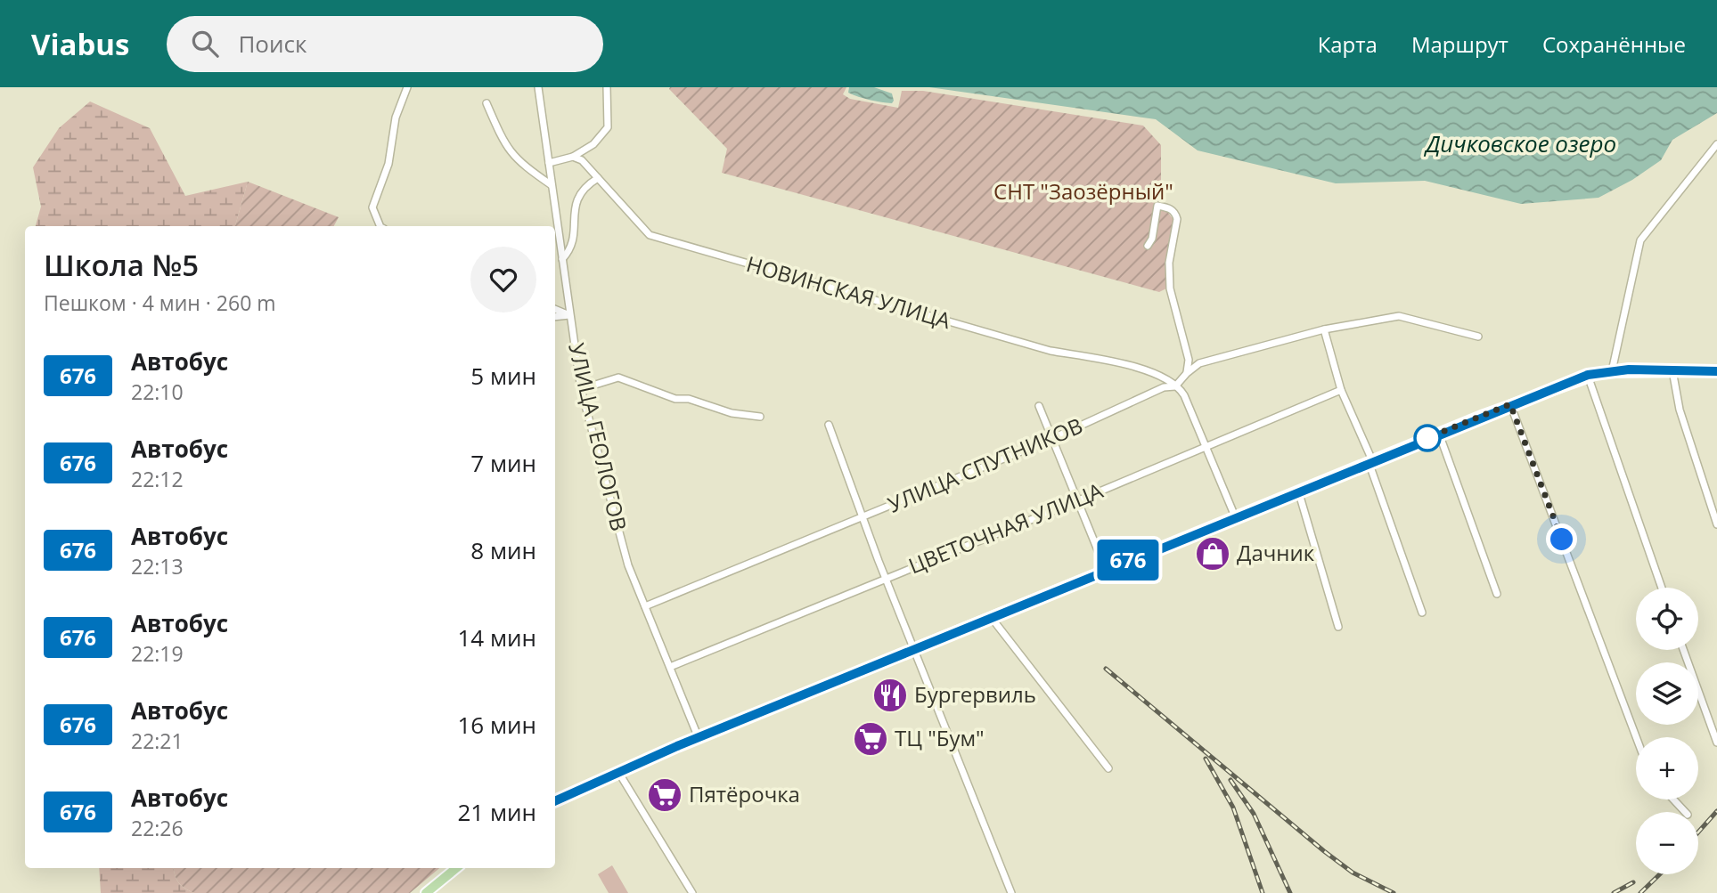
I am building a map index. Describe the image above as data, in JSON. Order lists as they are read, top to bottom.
{
  "streets": {
    "street": [
      "НОВИНСКАЯ УЛИЦА",
      "УЛИЦА ГЕОЛОГОВ",
      "УЛИЦА СПУТНИКОВ",
      "ЦВЕТОЧНАЯ УЛИЦА"
    ]
  },
  "crossings": [
    ["НОВИНСКАЯ УЛИЦА", "УЛИЦА СПУТНИКОВ"],
    ["УЛИЦА ГЕОЛОГОВ", "УЛИЦА СПУТНИКОВ"],
    ["УЛИЦА ГЕОЛОГОВ", "ЦВЕТОЧНАЯ УЛИЦА"]
  ],
  "water": ["Дичковское озеро"],
  "parks": ["СНТ \"Заозёрный\""],
  "places": {
    "shop": ["Дачник"],
    "restaurant": ["Бургервиль"],
    "supermarket": ["ТЦ \"Бум\"", "Пятёрочка"]
  },
  "lines": ["bus line 676"],
  "page": {
    "header": "Viabus",
    "search": "Поиск",
    "nav": ["Карта", "Маршрут", "Сохранённые"],
    "on_map": "676",
    "heading": ["Школа №5", "Пешком · 4 мин · 260 m"],
    "list": [
      {
        "mark": "676",
        "name": "Автобус",
        "note": "22:10",
        "value": "5 мин"
      },
      {
        "mark": "676",
        "name": "Автобус",
        "note": "22:12",
        "value": "7 мин"
      },
      {
        "mark": "676",
        "name": "Автобус",
        "note": "22:13",
        "value": "8 мин"
      },
      {
        "mark": "676",
        "name": "Автобус",
        "note": "22:19",
        "value": "14 мин"
      },
      {
        "mark": "676",
        "name": "Автобус",
        "note": "22:21",
        "value": "16 мин"
      },
      {
        "mark": "676",
        "name": "Автобус",
        "note": "22:26",
        "value": "21 мин"
      }
    ],
    "map_buttons": ["+", "−"]
  }
}
